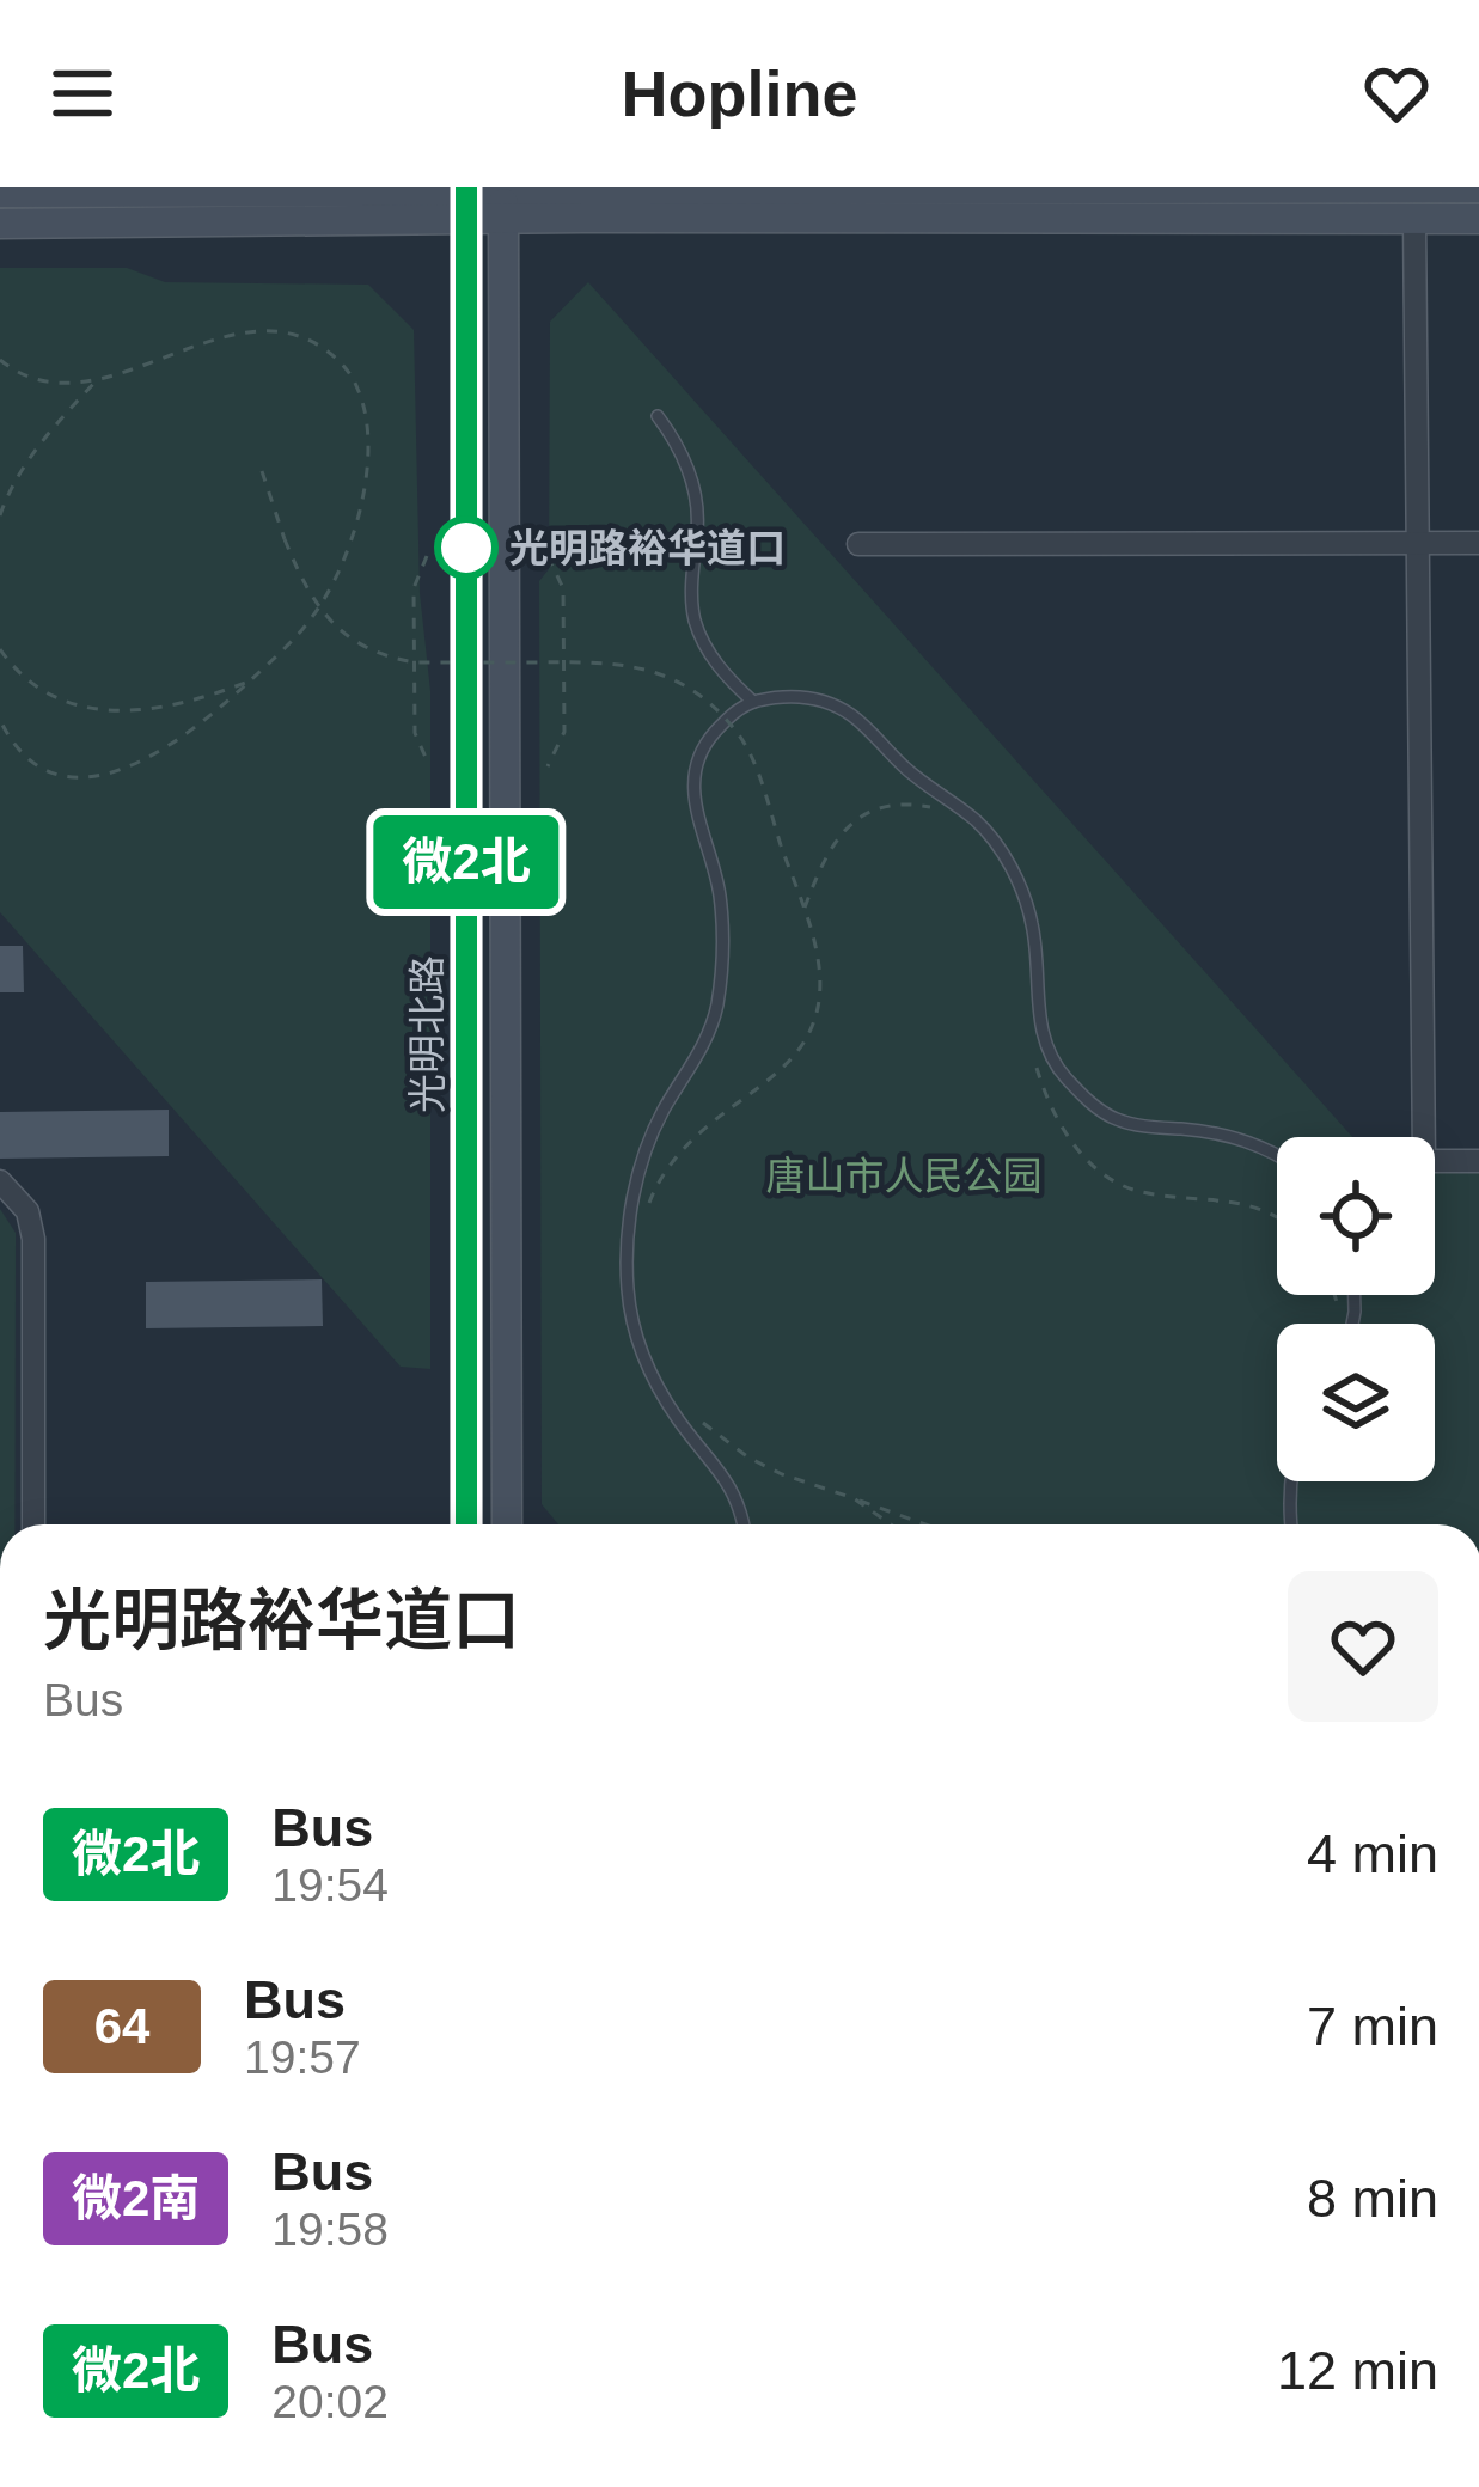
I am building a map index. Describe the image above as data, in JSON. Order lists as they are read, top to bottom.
{
  "streets": {
    "main road": ["光明北路"]
  },
  "parks": ["唐山市人民公园"],
  "places": ["光明路裕华道口"],
  "lines": ["bus line 微2北"],
  "page": {
    "header": "Hopline",
    "on_map": "微2北",
    "heading": ["光明路裕华道口", "Bus"],
    "list": [
      {
        "mark": "微2北",
        "name": "Bus",
        "note": "19:54",
        "value": "4 min"
      },
      {
        "mark": "64",
        "name": "Bus",
        "note": "19:57",
        "value": "7 min"
      },
      {
        "mark": "微2南",
        "name": "Bus",
        "note": "19:58",
        "value": "8 min"
      },
      {
        "mark": "微2北",
        "name": "Bus",
        "note": "20:02",
        "value": "12 min"
      }
    ]
  }
}
